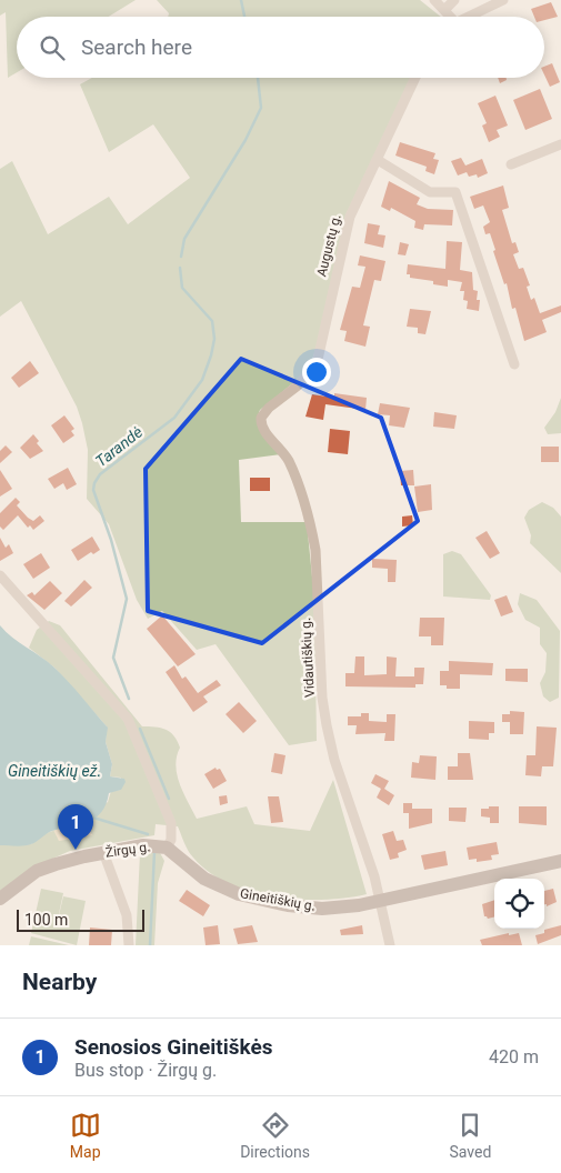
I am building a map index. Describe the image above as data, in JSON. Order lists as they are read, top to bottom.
{
  "streets": {
    "street": [
      "Augustų g.",
      "Vidautiškių g.",
      "Žirgų g.",
      "Gineitiškių g."
    ]
  },
  "crossings": [
    ["Augustų g.", "Vidautiškių g."],
    ["Vidautiškių g.", "Gineitiškių g."],
    ["Žirgų g.", "Gineitiškių g."]
  ],
  "water": ["Tarandė", "Gineitiškių ež."],
  "scale_bar": "100 m",
  "page": {
    "search": "Search here",
    "pins": "1",
    "scale": "100 m",
    "heading": "Nearby",
    "list": [
      {
        "mark": "1",
        "name": "Senosios Gineitiškės",
        "note": "Bus stop · Žirgų g.",
        "value": "420 m"
      }
    ],
    "nav": ["Map", "Directions", "Saved"]
  }
}
